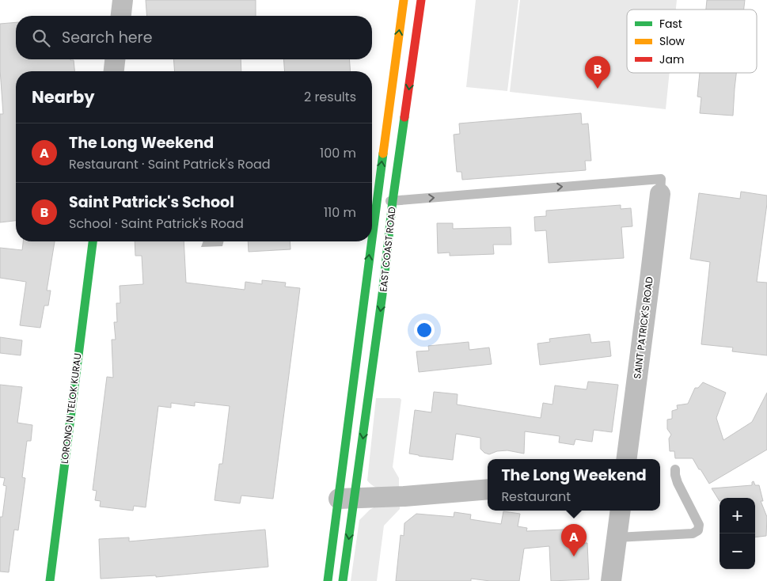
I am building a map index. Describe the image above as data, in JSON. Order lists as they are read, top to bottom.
{
  "streets": {
    "main road": ["EAST COAST ROAD", "LORONG N TELOK KURAU"],
    "street": ["SAINT PATRICK'S ROAD"]
  },
  "legend": ["Fast", "Slow", "Jam"],
  "page": {
    "search": "Search here",
    "pins": ["B", "A"],
    "heading": ["Nearby", "2 results"],
    "list": [
      {
        "mark": "A",
        "name": "The Long Weekend",
        "note": "Restaurant · Saint Patrick's Road",
        "value": "100 m"
      },
      {
        "mark": "B",
        "name": "Saint Patrick's School",
        "note": "School · Saint Patrick's Road",
        "value": "110 m"
      }
    ],
    "popup": ["The Long Weekend", "Restaurant"],
    "map_buttons": ["+", "−"]
  }
}
